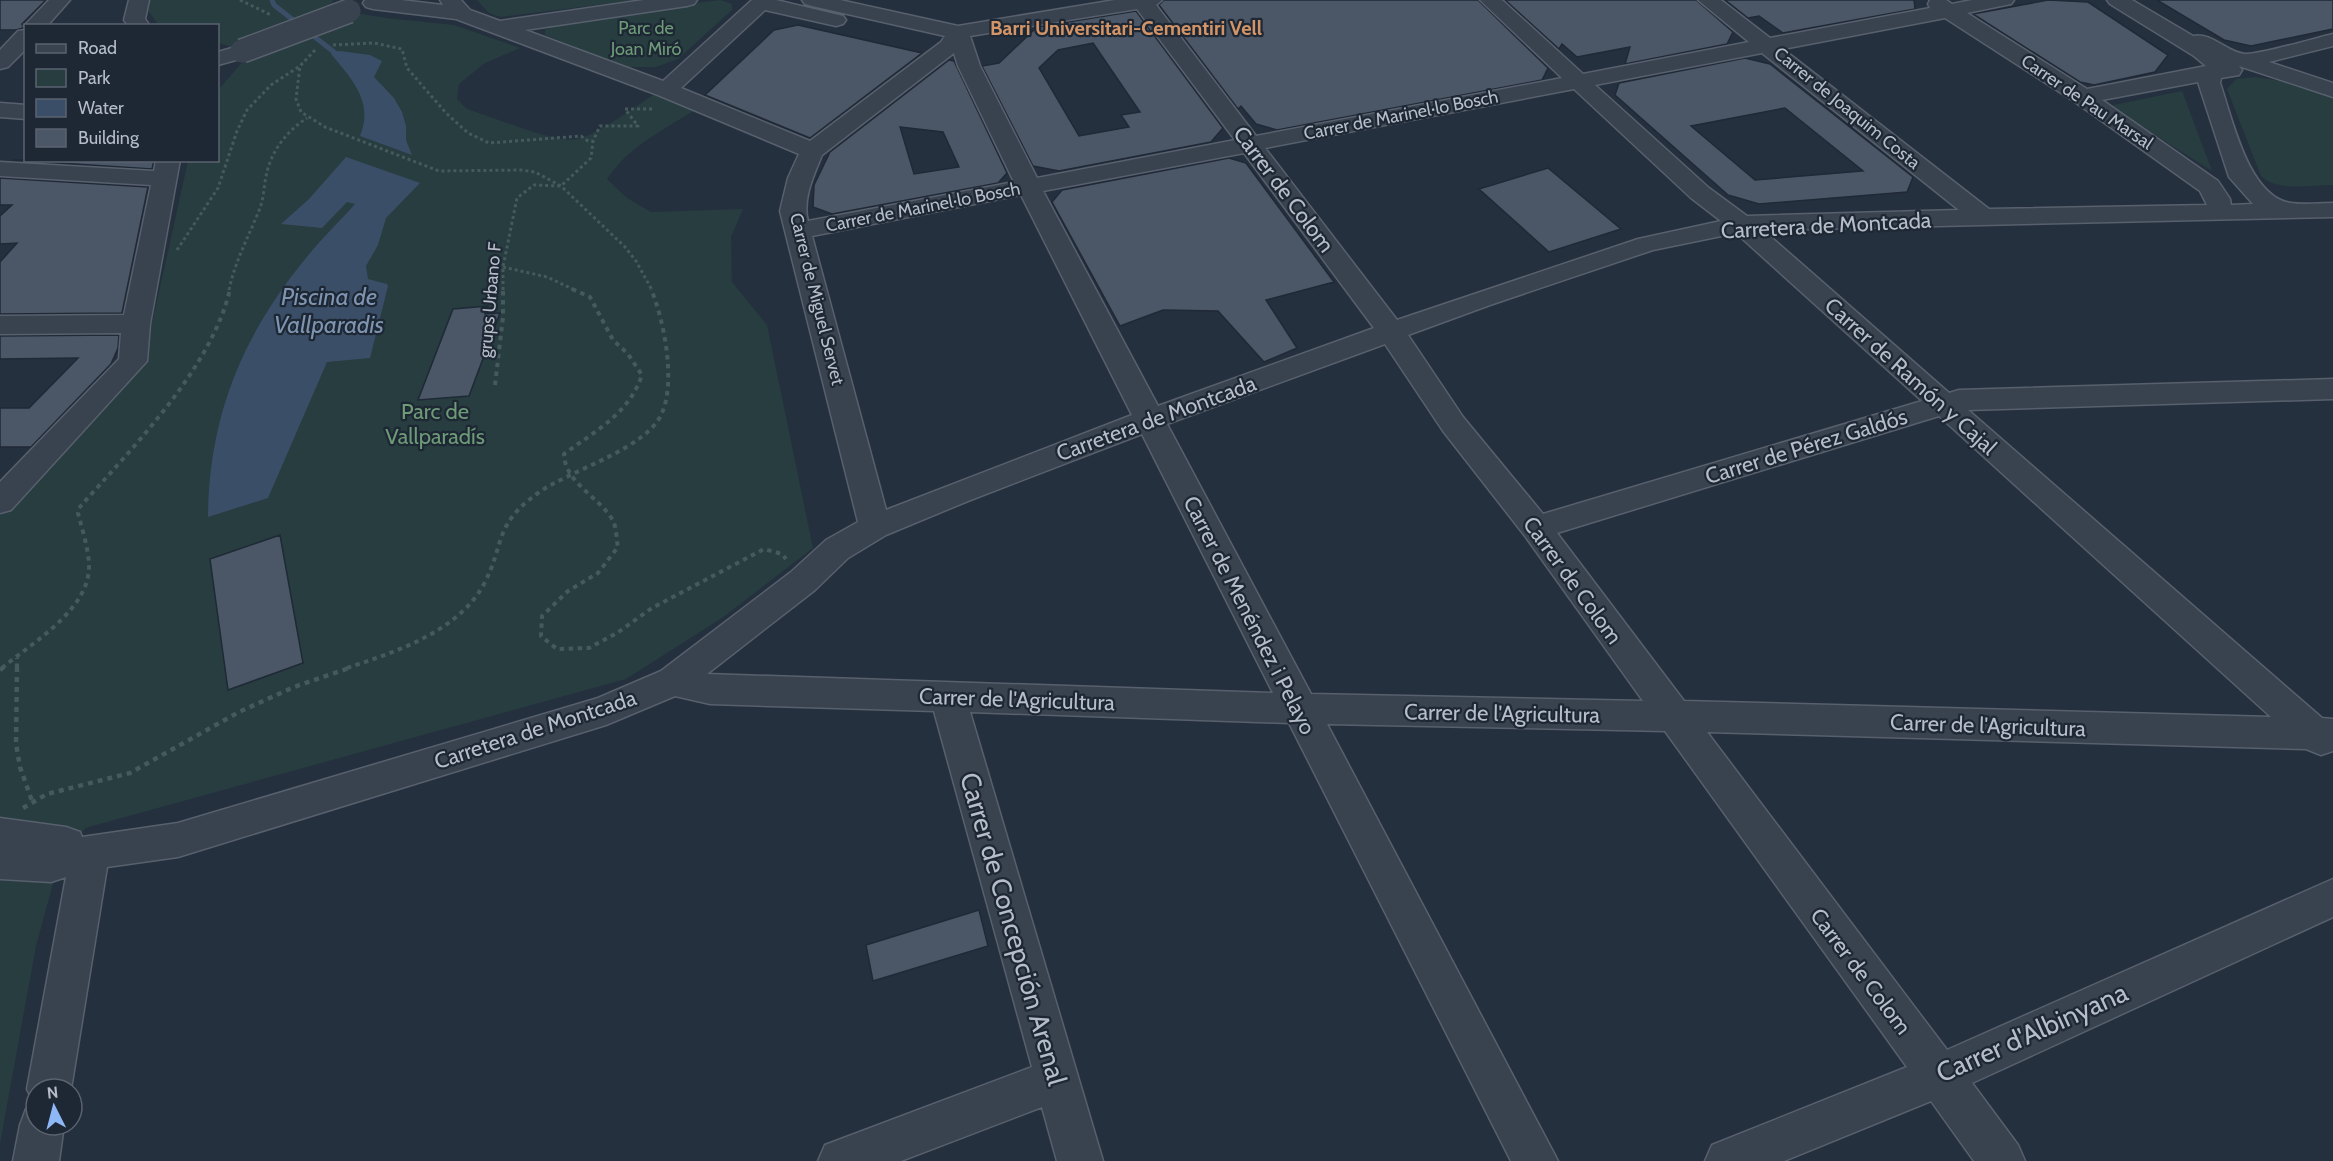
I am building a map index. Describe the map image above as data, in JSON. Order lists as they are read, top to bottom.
{
  "streets": {
    "street": [
      "Carrer de Pau Marsal",
      "Carrer de Joaquim Costa",
      "Carrer de Marinel·lo Bosch",
      "Carrer de Colom",
      "Carretera de Montcada",
      "Carrer de Miguel Servet",
      "Carrer de Ramón y Cajal",
      "Carrer de Pérez Galdós",
      "Carrer de Menéndez i Pelayo",
      "Carrer de l'Agricultura",
      "Carrer de Concepción Arenal",
      "Carrer d'Albinyana"
    ],
    "path": ["grups Urbano F"]
  },
  "crossings": [
    ["Carrer de Pau Marsal", "Carrer de Marinel·lo Bosch"],
    ["Carrer de Pau Marsal", "Carretera de Montcada"],
    ["Carrer de Joaquim Costa", "Carrer de Marinel·lo Bosch"],
    ["Carrer de Joaquim Costa", "Carretera de Montcada"],
    ["Carrer de Marinel·lo Bosch", "Carrer de Colom"],
    ["Carrer de Marinel·lo Bosch", "Carrer de Miguel Servet"],
    ["Carrer de Marinel·lo Bosch", "Carrer de Ramón y Cajal"],
    ["Carrer de Marinel·lo Bosch", "Carrer de Menéndez i Pelayo"],
    ["Carrer de Colom", "Carretera de Montcada"],
    ["Carrer de Colom", "Carrer de Pérez Galdós"],
    ["Carrer de Colom", "Carrer de l'Agricultura"],
    ["Carrer de Colom", "Carrer d'Albinyana"],
    ["Carretera de Montcada", "Carrer de Miguel Servet"],
    ["Carretera de Montcada", "Carrer de Ramón y Cajal"],
    ["Carretera de Montcada", "Carrer de Menéndez i Pelayo"],
    ["Carretera de Montcada", "Carrer de l'Agricultura"],
    ["Carrer de Miguel Servet", "Carrer de Menéndez i Pelayo"],
    ["Carrer de Ramón y Cajal", "Carrer de Pérez Galdós"],
    ["Carrer de Ramón y Cajal", "Carrer de l'Agricultura"],
    ["Carrer de Menéndez i Pelayo", "Carrer de l'Agricultura"],
    ["Carrer de l'Agricultura", "Carrer de Concepción Arenal"]
  ],
  "districts": ["Barri Universitari-Cementiri Vell"],
  "water": ["Piscina de Vallparadis"],
  "parks": ["Parc de Joan Miró", "Parc de Vallparadís"],
  "legend": [
    "Road",
    "Park",
    "Water",
    "Building"
  ],
  "north": "top"
}
